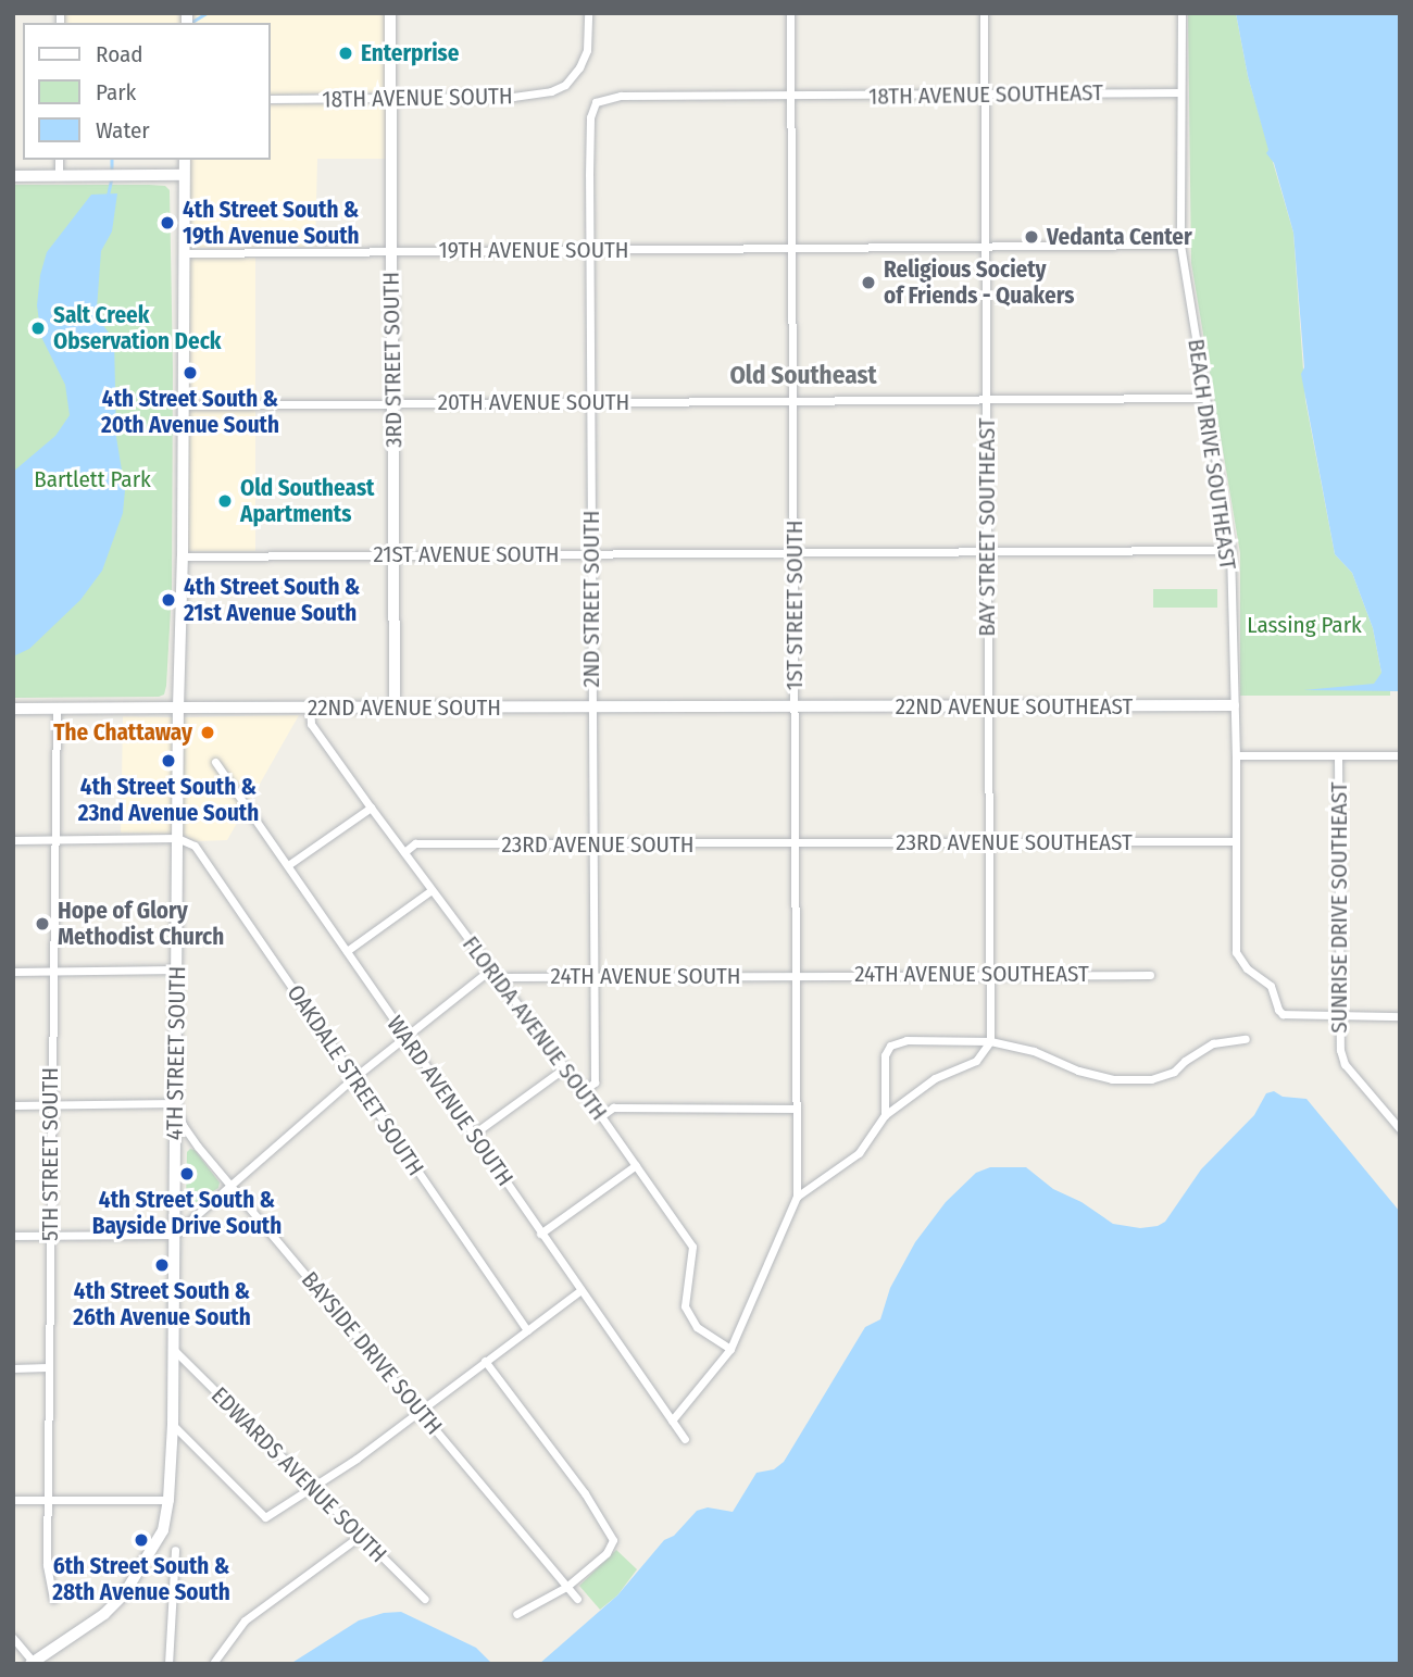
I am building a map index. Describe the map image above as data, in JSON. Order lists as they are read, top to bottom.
{
  "streets": {
    "main road": ["22ND AVENUE SOUTH", "4TH STREET SOUTH"],
    "street": [
      "18TH AVENUE SOUTHEAST",
      "18TH AVENUE SOUTH",
      "19TH AVENUE SOUTH",
      "3RD STREET SOUTH",
      "20TH AVENUE SOUTH",
      "BEACH DRIVE SOUTHEAST",
      "BAY STREET SOUTHEAST",
      "21ST AVENUE SOUTH",
      "2ND STREET SOUTH",
      "1ST STREET SOUTH",
      "22ND AVENUE SOUTHEAST",
      "23RD AVENUE SOUTHEAST",
      "23RD AVENUE SOUTH",
      "SUNRISE DRIVE SOUTHEAST",
      "24TH AVENUE SOUTHEAST",
      "24TH AVENUE SOUTH",
      "FLORIDA AVENUE SOUTH",
      "OAKDALE STREET SOUTH",
      "WARD AVENUE SOUTH",
      "5TH STREET SOUTH",
      "BAYSIDE DRIVE SOUTH",
      "EDWARDS AVENUE SOUTH"
    ]
  },
  "crossings": [
    ["18TH AVENUE SOUTHEAST", "BEACH DRIVE SOUTHEAST"],
    ["18TH AVENUE SOUTHEAST", "BAY STREET SOUTHEAST"],
    ["18TH AVENUE SOUTHEAST", "2ND STREET SOUTH"],
    ["18TH AVENUE SOUTHEAST", "1ST STREET SOUTH"],
    ["18TH AVENUE SOUTH", "3RD STREET SOUTH"],
    ["19TH AVENUE SOUTH", "3RD STREET SOUTH"],
    ["19TH AVENUE SOUTH", "BEACH DRIVE SOUTHEAST"],
    ["19TH AVENUE SOUTH", "BAY STREET SOUTHEAST"],
    ["19TH AVENUE SOUTH", "2ND STREET SOUTH"],
    ["19TH AVENUE SOUTH", "1ST STREET SOUTH"],
    ["19TH AVENUE SOUTH", "4TH STREET SOUTH"],
    ["3RD STREET SOUTH", "20TH AVENUE SOUTH"],
    ["3RD STREET SOUTH", "21ST AVENUE SOUTH"],
    ["3RD STREET SOUTH", "22ND AVENUE SOUTH"],
    ["20TH AVENUE SOUTH", "BEACH DRIVE SOUTHEAST"],
    ["20TH AVENUE SOUTH", "BAY STREET SOUTHEAST"],
    ["20TH AVENUE SOUTH", "2ND STREET SOUTH"],
    ["20TH AVENUE SOUTH", "1ST STREET SOUTH"],
    ["20TH AVENUE SOUTH", "4TH STREET SOUTH"],
    ["BEACH DRIVE SOUTHEAST", "21ST AVENUE SOUTH"],
    ["BEACH DRIVE SOUTHEAST", "22ND AVENUE SOUTHEAST"],
    ["BEACH DRIVE SOUTHEAST", "23RD AVENUE SOUTHEAST"],
    ["BEACH DRIVE SOUTHEAST", "SUNRISE DRIVE SOUTHEAST"],
    ["BAY STREET SOUTHEAST", "21ST AVENUE SOUTH"],
    ["BAY STREET SOUTHEAST", "22ND AVENUE SOUTHEAST"],
    ["BAY STREET SOUTHEAST", "23RD AVENUE SOUTHEAST"],
    ["BAY STREET SOUTHEAST", "24TH AVENUE SOUTHEAST"],
    ["21ST AVENUE SOUTH", "2ND STREET SOUTH"],
    ["21ST AVENUE SOUTH", "1ST STREET SOUTH"],
    ["21ST AVENUE SOUTH", "4TH STREET SOUTH"],
    ["2ND STREET SOUTH", "1ST STREET SOUTH"],
    ["2ND STREET SOUTH", "22ND AVENUE SOUTH"],
    ["2ND STREET SOUTH", "23RD AVENUE SOUTH"],
    ["2ND STREET SOUTH", "24TH AVENUE SOUTH"],
    ["2ND STREET SOUTH", "FLORIDA AVENUE SOUTH"],
    ["1ST STREET SOUTH", "22ND AVENUE SOUTHEAST"],
    ["1ST STREET SOUTH", "22ND AVENUE SOUTH"],
    ["1ST STREET SOUTH", "23RD AVENUE SOUTHEAST"],
    ["1ST STREET SOUTH", "23RD AVENUE SOUTH"],
    ["1ST STREET SOUTH", "24TH AVENUE SOUTHEAST"],
    ["1ST STREET SOUTH", "24TH AVENUE SOUTH"],
    ["22ND AVENUE SOUTHEAST", "22ND AVENUE SOUTH"],
    ["22ND AVENUE SOUTH", "FLORIDA AVENUE SOUTH"],
    ["22ND AVENUE SOUTH", "4TH STREET SOUTH"],
    ["22ND AVENUE SOUTH", "5TH STREET SOUTH"],
    ["23RD AVENUE SOUTHEAST", "23RD AVENUE SOUTH"],
    ["23RD AVENUE SOUTH", "FLORIDA AVENUE SOUTH"],
    ["24TH AVENUE SOUTHEAST", "24TH AVENUE SOUTH"],
    ["24TH AVENUE SOUTH", "FLORIDA AVENUE SOUTH"],
    ["4TH STREET SOUTH", "OAKDALE STREET SOUTH"],
    ["4TH STREET SOUTH", "BAYSIDE DRIVE SOUTH"],
    ["4TH STREET SOUTH", "EDWARDS AVENUE SOUTH"]
  ],
  "districts": ["Old Southeast"],
  "parks": ["Bartlett Park", "Lassing Park"],
  "places": [
    "Enterprise",
    "4th Street South & 19th Avenue South",
    "Vedanta Center",
    "Religious Society of Friends - Quakers",
    "Salt Creek Observation Deck",
    "4th Street South & 20th Avenue South",
    "Old Southeast Apartments",
    "4th Street South & 21st Avenue South",
    "The Chattaway",
    "4th Street South & 23nd Avenue South",
    "Hope of Glory Methodist Church",
    "4th Street South & Bayside Drive South",
    "4th Street South & 26th Avenue South",
    "6th Street South & 28th Avenue South"
  ],
  "legend": ["Road", "Park", "Water"]
}
